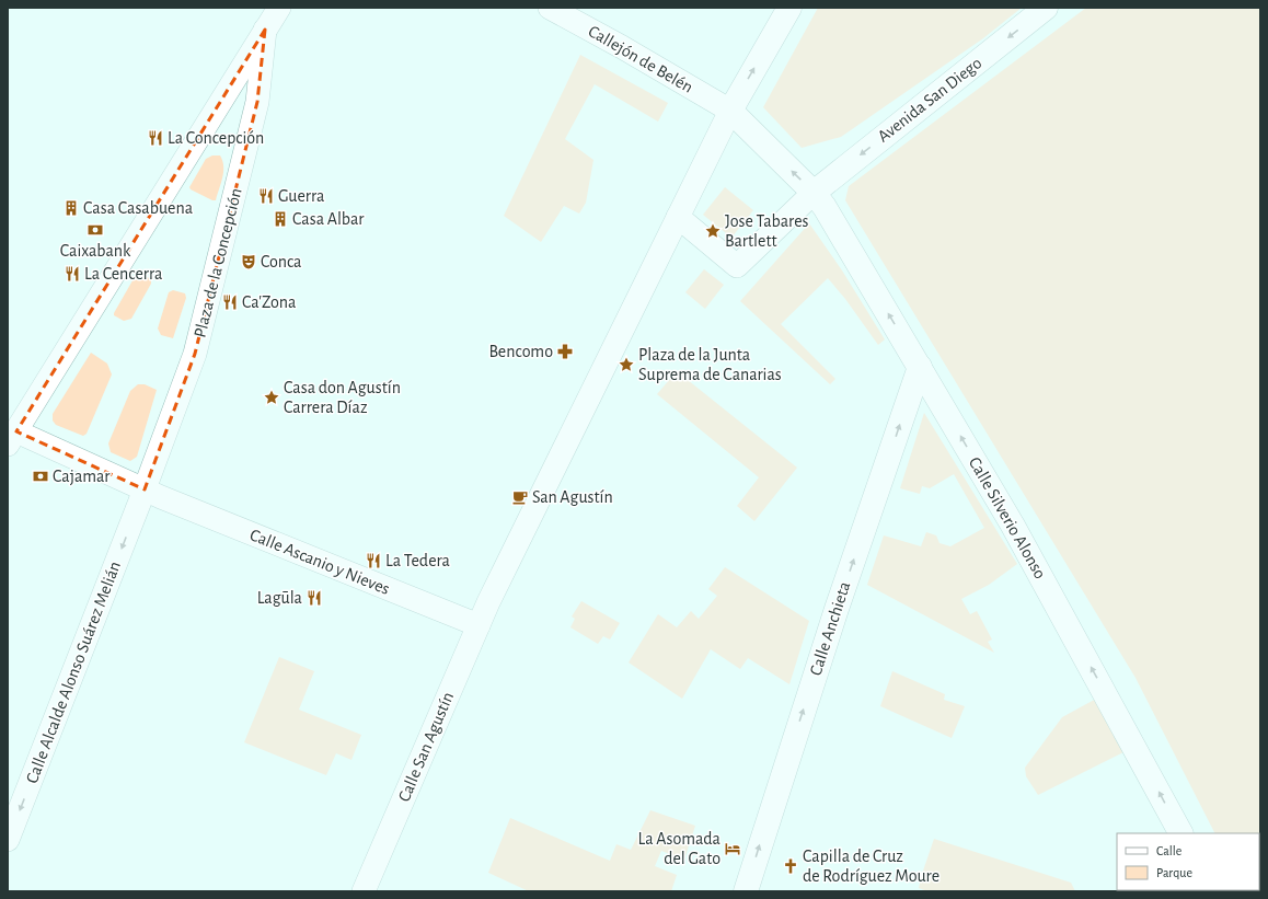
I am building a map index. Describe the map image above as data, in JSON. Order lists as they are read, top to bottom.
{
  "streets": {
    "street": [
      "Callejón de Belén",
      "Avenida San Diego",
      "Plaza de la Concepción",
      "Calle Silverio Alonso",
      "Calle Ascanio y Nieves",
      "Calle Anchieta",
      "Calle Alcalde Alonso Suárez Melián",
      "Calle San Agustín"
    ]
  },
  "crossings": [
    ["Callejón de Belén", "Calle Silverio Alonso"],
    ["Callejón de Belén", "Calle San Agustín"],
    ["Avenida San Diego", "Calle Silverio Alonso"],
    ["Plaza de la Concepción", "Calle Ascanio y Nieves"],
    ["Plaza de la Concepción", "Calle Alcalde Alonso Suárez Melián"],
    ["Calle Silverio Alonso", "Calle Anchieta"],
    ["Calle Silverio Alonso", "Calle San Agustín"],
    ["Calle Ascanio y Nieves", "Calle Alcalde Alonso Suárez Melián"],
    ["Calle Ascanio y Nieves", "Calle San Agustín"]
  ],
  "one_way": ["Calle Silverio Alonso", "Calle Anchieta", "Calle Alcalde Alonso Suárez Melián"],
  "places": {
    "restaurant": [
      "La Concepción",
      "Guerra",
      "La Cencerra",
      "Ca'Zona",
      "La Tedera",
      "Lagūla"
    ],
    "building": ["Casa Casabuena", "Casa Albar"],
    "bank": ["Caixabank", "Cajamar"],
    "place": ["Jose Tabares Bartlett", "Plaza de la Junta Suprema de Canarias", "Casa don Agustín Carrera Díaz"],
    "theatre": ["Conca"],
    "pharmacy": ["Bencomo"],
    "cafe": ["San Agustín"],
    "hotel": ["La Asomada del Gato"],
    "church": ["Capilla de Cruz de Rodríguez Moure"]
  },
  "legend": ["Calle", "Parque"]
}
